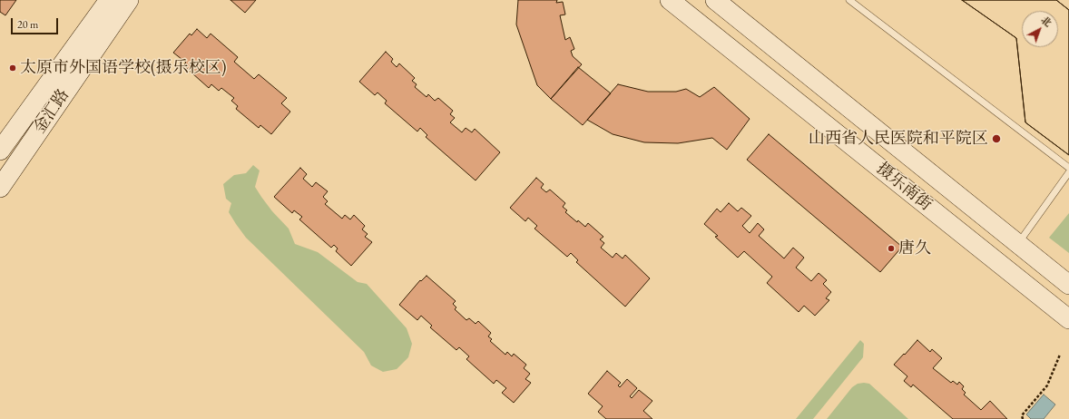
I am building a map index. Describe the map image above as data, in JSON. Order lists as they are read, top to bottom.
{
  "streets": {
    "street": ["金汇路", "摄乐南街"]
  },
  "places": ["太原市外国语学校(摄乐校区)", "山西省人民医院和平院区", "唐久"],
  "scale_bar": "20 m",
  "north": "top right"
}
